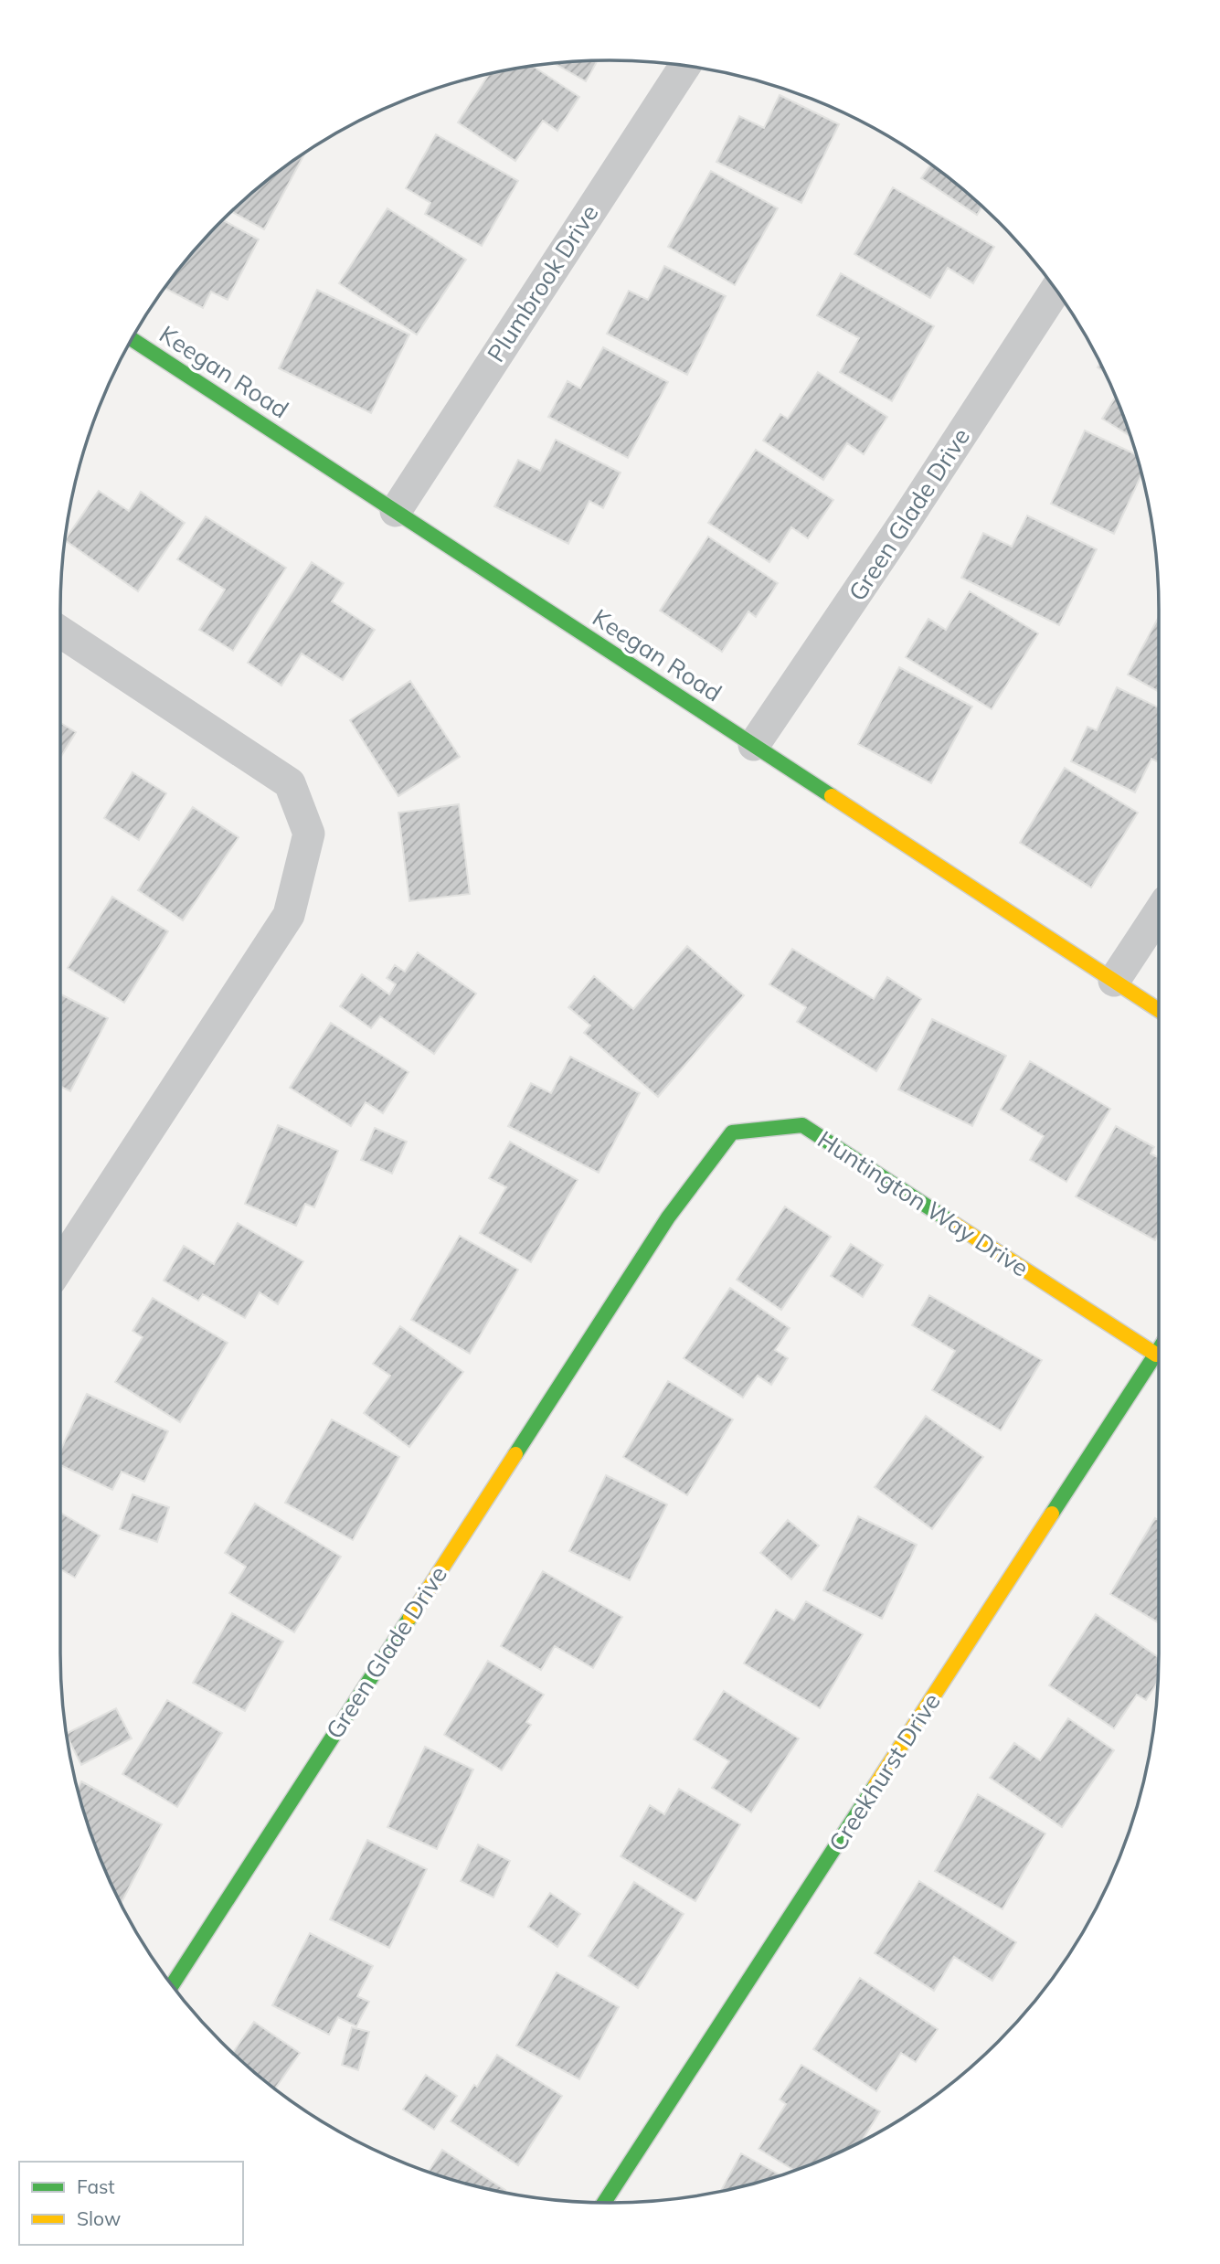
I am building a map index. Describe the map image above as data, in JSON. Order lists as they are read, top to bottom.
{
  "streets": {
    "street": [
      "Plumbrook Drive",
      "Keegan Road",
      "Green Glade Drive",
      "Huntington Way Drive",
      "Creekhurst Drive"
    ]
  },
  "crossings": [
    ["Plumbrook Drive", "Keegan Road"],
    ["Keegan Road", "Green Glade Drive"],
    ["Green Glade Drive", "Huntington Way Drive"],
    ["Huntington Way Drive", "Creekhurst Drive"]
  ],
  "legend": ["Fast", "Slow"]
}
